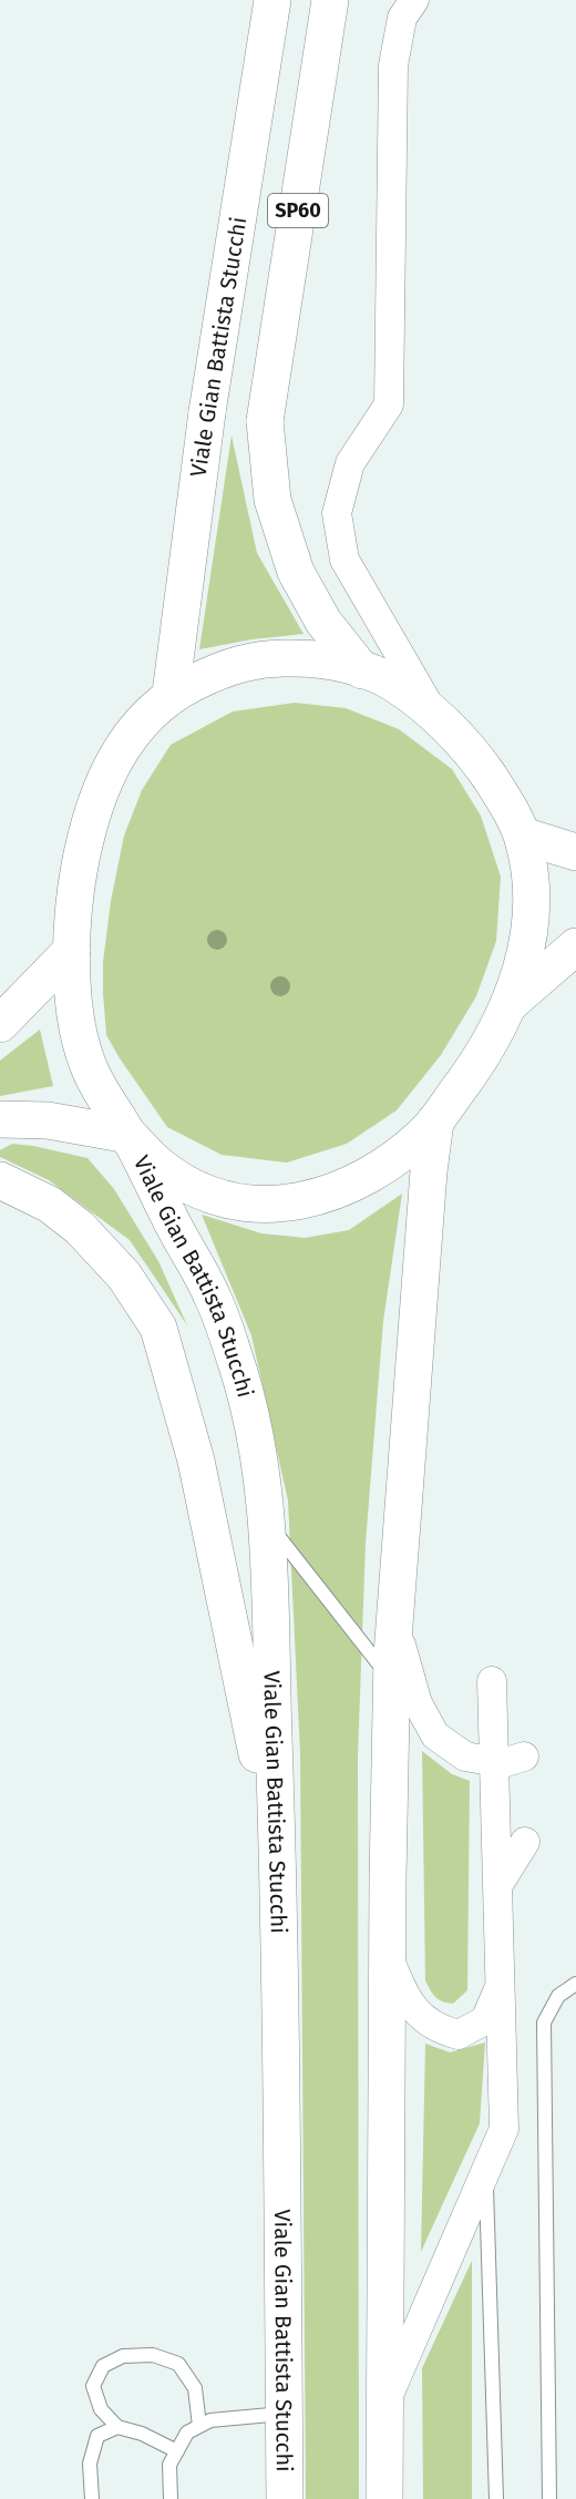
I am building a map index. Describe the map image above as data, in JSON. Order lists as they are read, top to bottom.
{
  "streets": {
    "main road": ["SP60", "Viale Gian Battista Stucchi"]
  }
}
